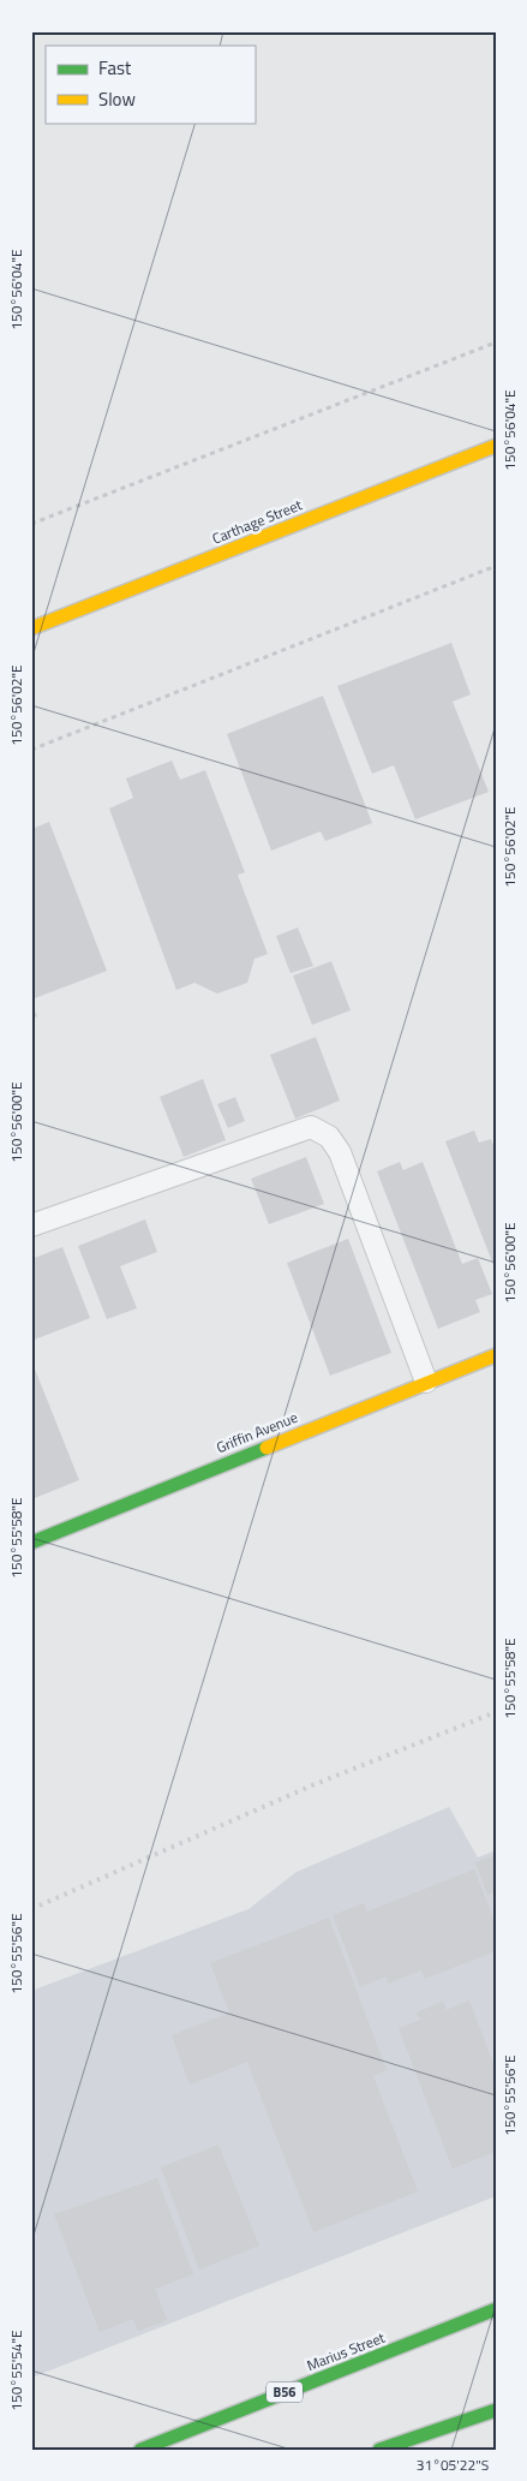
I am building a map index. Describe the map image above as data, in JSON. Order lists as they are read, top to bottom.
{
  "streets": {
    "street": [
      "Carthage Street",
      "Griffin Avenue",
      "Marius Street",
      "B56"
    ]
  },
  "legend": ["Fast", "Slow"],
  "coordinates": [
    "150°56'04\"E",
    "150°56'02\"E",
    "150°56'00\"E",
    "150°55'58\"E",
    "150°55'56\"E",
    "150°55'54\"E",
    "31°05'22\"S"
  ]
}
